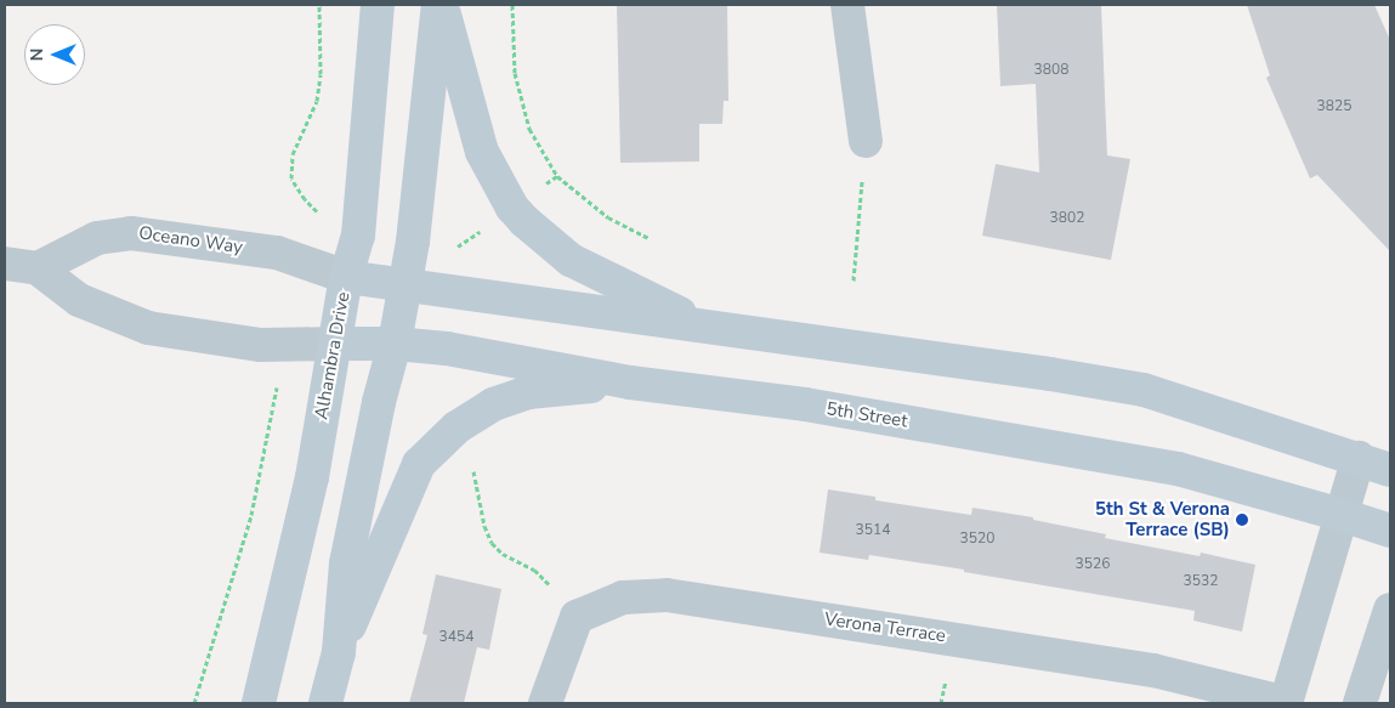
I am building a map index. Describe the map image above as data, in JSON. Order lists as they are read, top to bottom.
{
  "streets": {
    "main road": ["Alhambra Drive", "5th Street"],
    "street": ["Oceano Way", "Verona Terrace"]
  },
  "crossings": [
    ["Oceano Way", "Alhambra Drive"],
    ["Alhambra Drive", "5th Street"]
  ],
  "places": ["5th St & Verona Terrace (SB)"],
  "house_numbers": [
    "3808",
    "3825",
    "3802",
    "3514",
    "3520",
    "3526",
    "3532",
    "3454"
  ],
  "north": "left"
}
